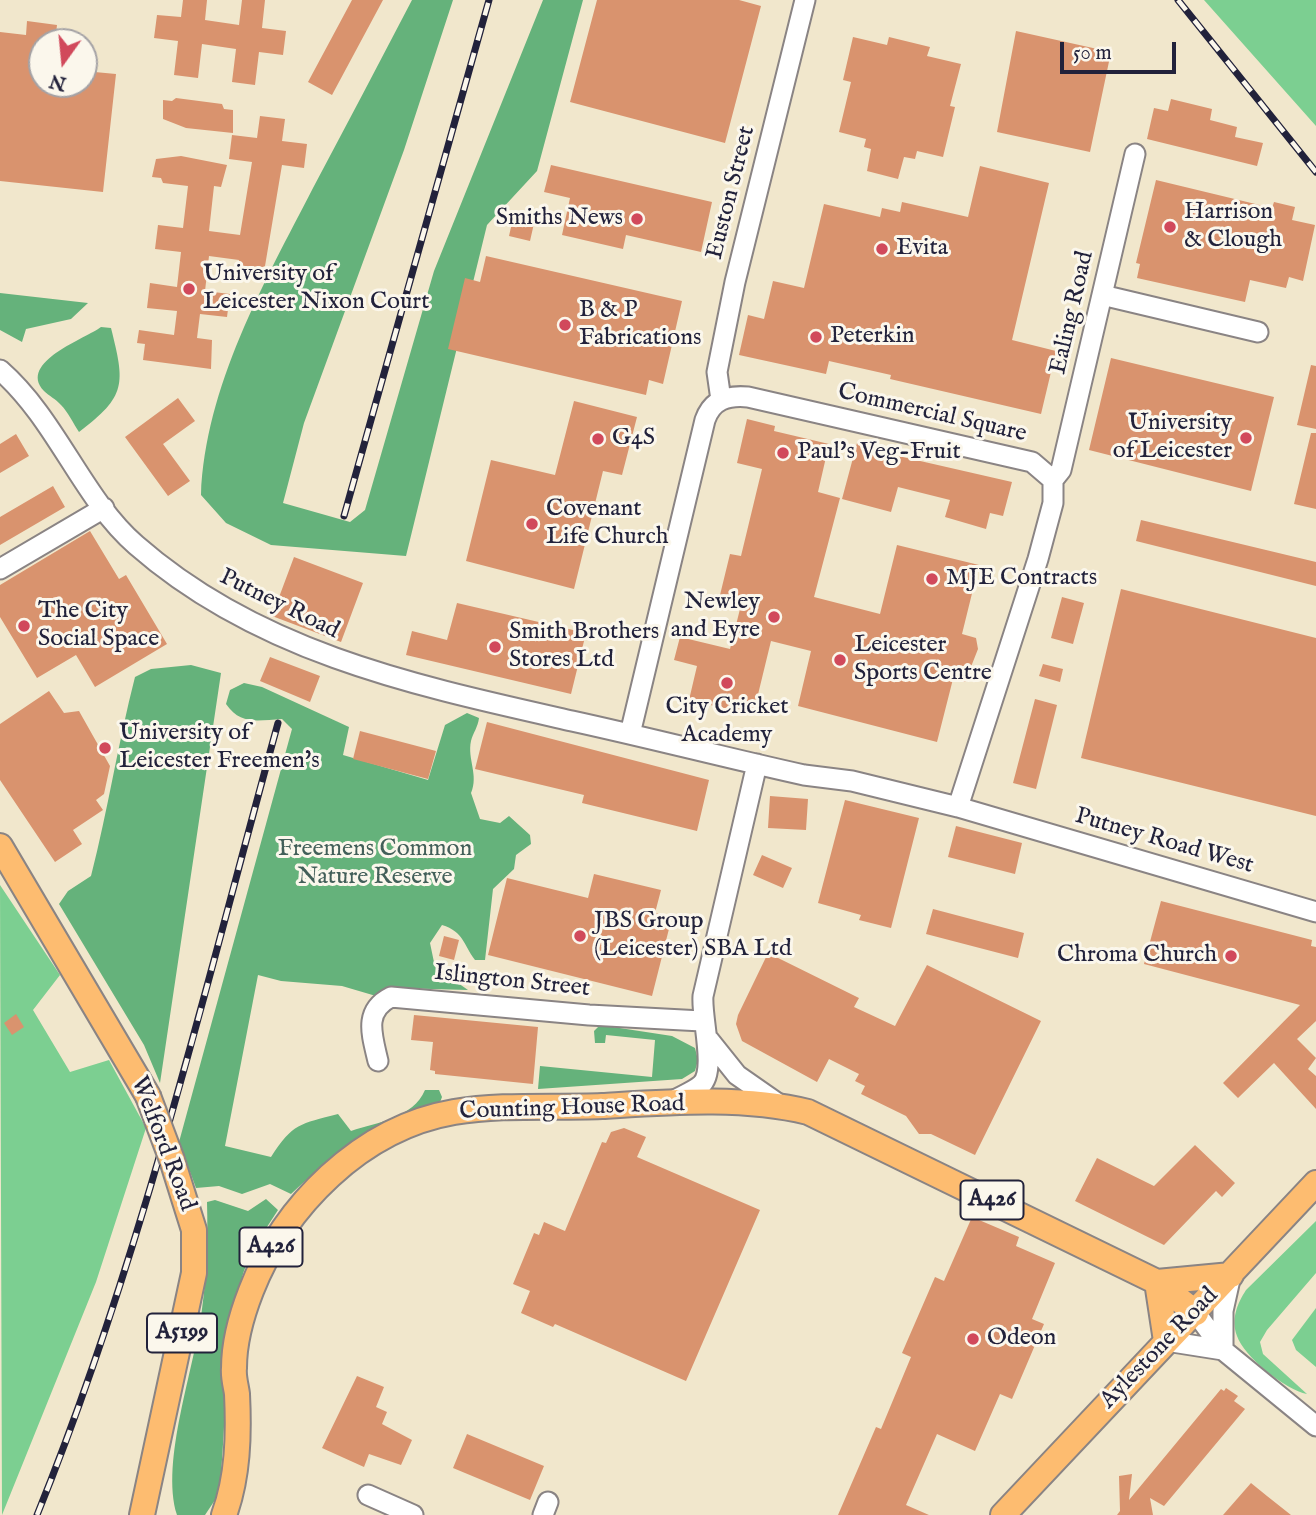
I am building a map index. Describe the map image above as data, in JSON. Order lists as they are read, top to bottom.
{
  "streets": {
    "main road": [
      "Counting House Road",
      "Welford Road",
      "A426",
      "A5199",
      "Aylestone Road"
    ],
    "street": [
      "Euston Street",
      "Ealing Road",
      "Commercial Square",
      "Putney Road",
      "Putney Road West",
      "Islington Street"
    ]
  },
  "crossings": [
    ["Euston Street", "Commercial Square"],
    ["Ealing Road", "Commercial Square"],
    ["Counting House Road", "A426"],
    ["A426", "Aylestone Road"]
  ],
  "parks": ["Freemens Common Nature Reserve"],
  "places": [
    "Smiths News",
    "Harrison & Clough",
    "Evita",
    "University of Leicester Nixon Court",
    "B & P Fabrications",
    "Peterkin",
    "University of Leicester",
    "G4S",
    "Paul's Veg-Fruit",
    "Covenant Life Church",
    "MJE Contracts",
    "Newley and Eyre",
    "The City Social Space",
    "Smith Brothers Stores Ltd",
    "Leicester Sports Centre",
    "City Cricket Academy",
    "University of Leicester Freemen's",
    "JBS Group (Leicester) SBA Ltd",
    "Chroma Church",
    "Odeon"
  ],
  "scale_bar": "50 m",
  "north": "bottom"
}
